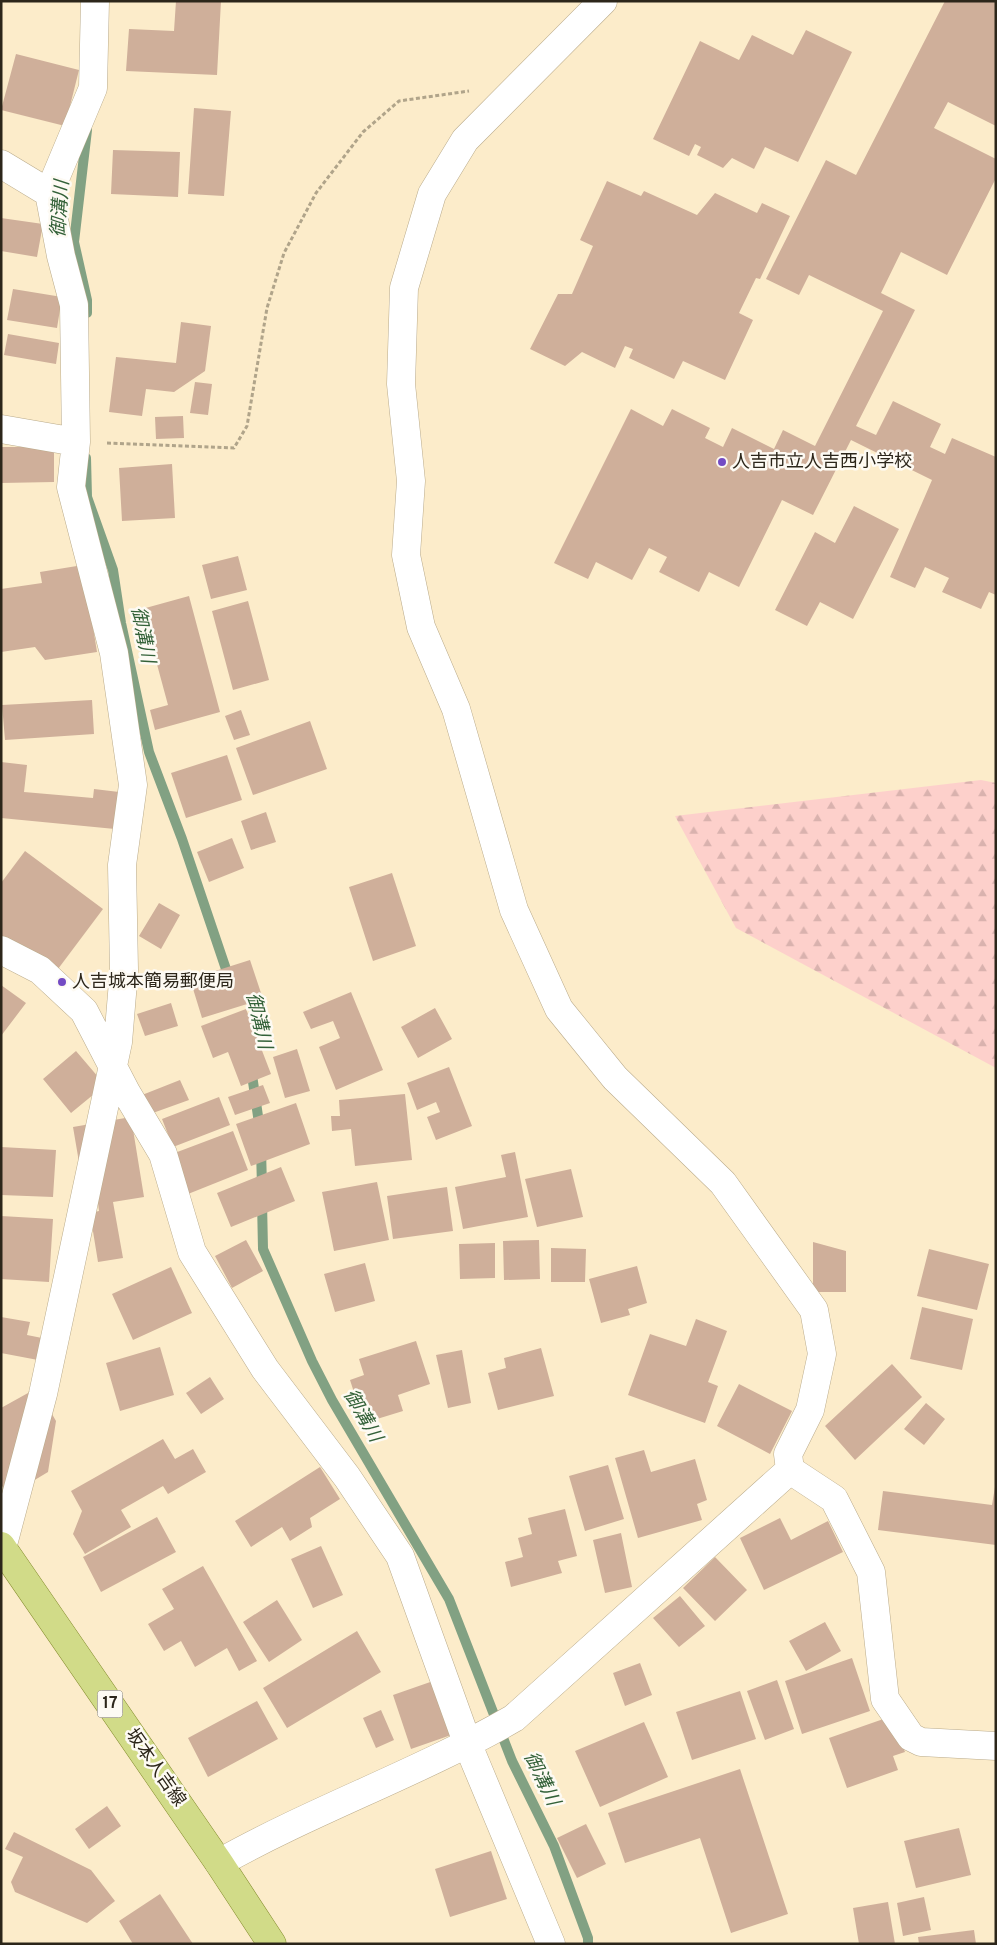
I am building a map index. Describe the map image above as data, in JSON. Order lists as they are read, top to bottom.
{
  "streets": {
    "main road": ["17", "坂本人吉線"]
  },
  "water": ["御溝川"],
  "places": ["人吉市立人吉西小学校", "人吉城本簡易郵便局"]
}
